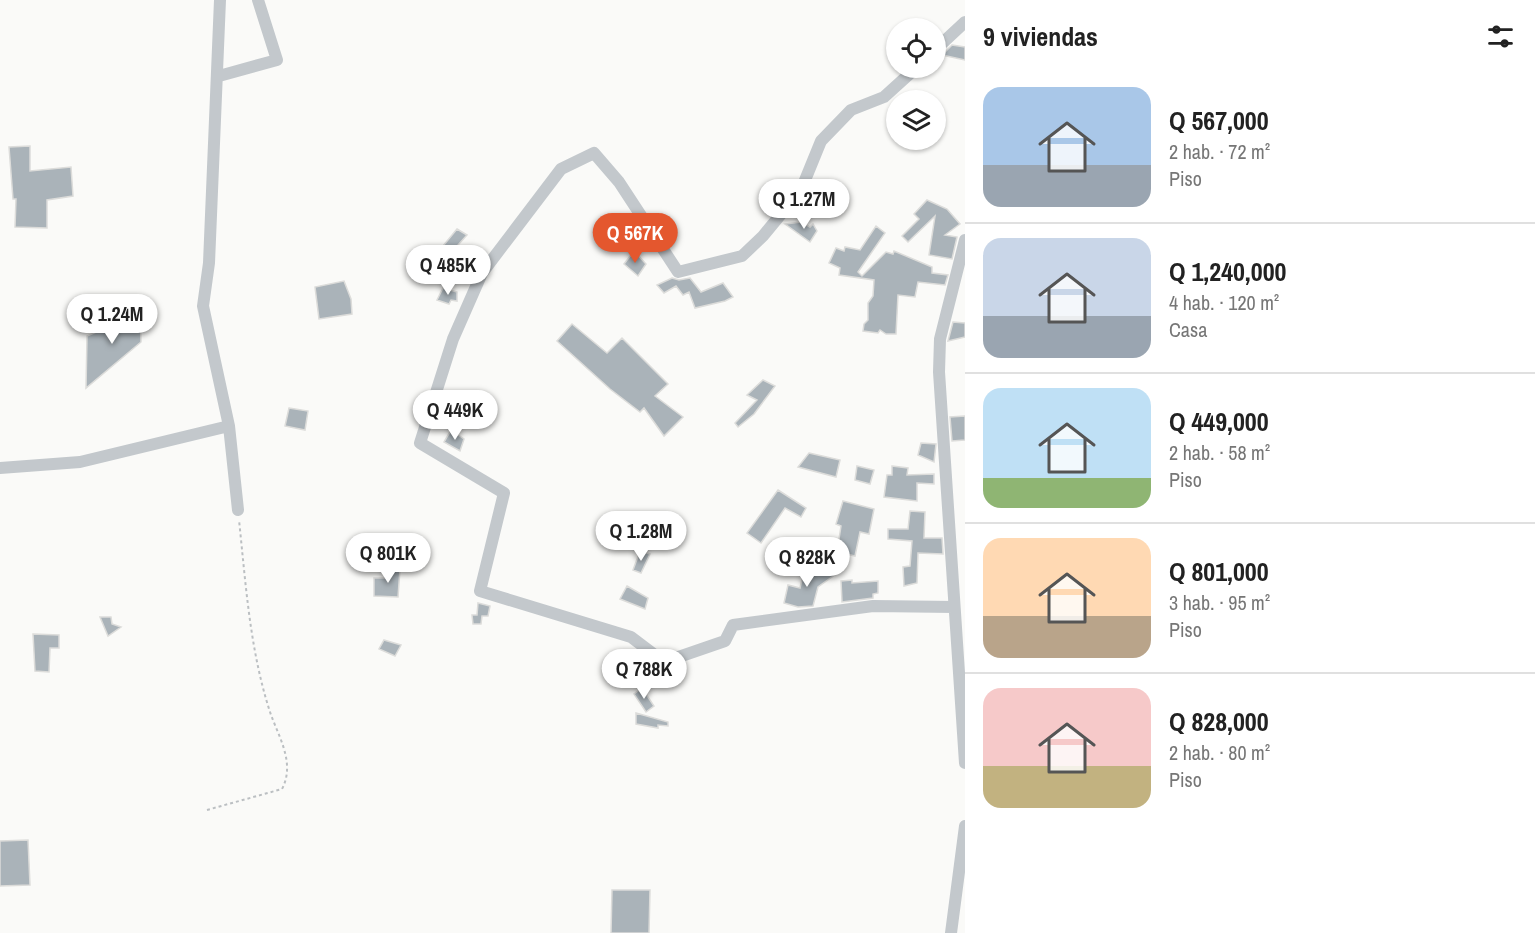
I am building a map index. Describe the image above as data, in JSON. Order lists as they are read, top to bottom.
{
  "page": {
    "heading": "9 viviendas",
    "list": [
      {
        "name": "Q 567,000",
        "note": "2 hab. · 72 m² · Piso"
      },
      {
        "name": "Q 1,240,000",
        "note": "4 hab. · 120 m² · Casa"
      },
      {
        "name": "Q 449,000",
        "note": "2 hab. · 58 m² · Piso"
      },
      {
        "name": "Q 801,000",
        "note": "3 hab. · 95 m² · Piso"
      },
      {
        "name": "Q 828,000",
        "note": "2 hab. · 80 m² · Piso"
      }
    ],
    "price": [
      "Q 1.27M",
      "Q 567K",
      "Q 485K",
      "Q 1.24M",
      "Q 449K",
      "Q 1.28M",
      "Q 801K",
      "Q 828K",
      "Q 788K"
    ]
  }
}
